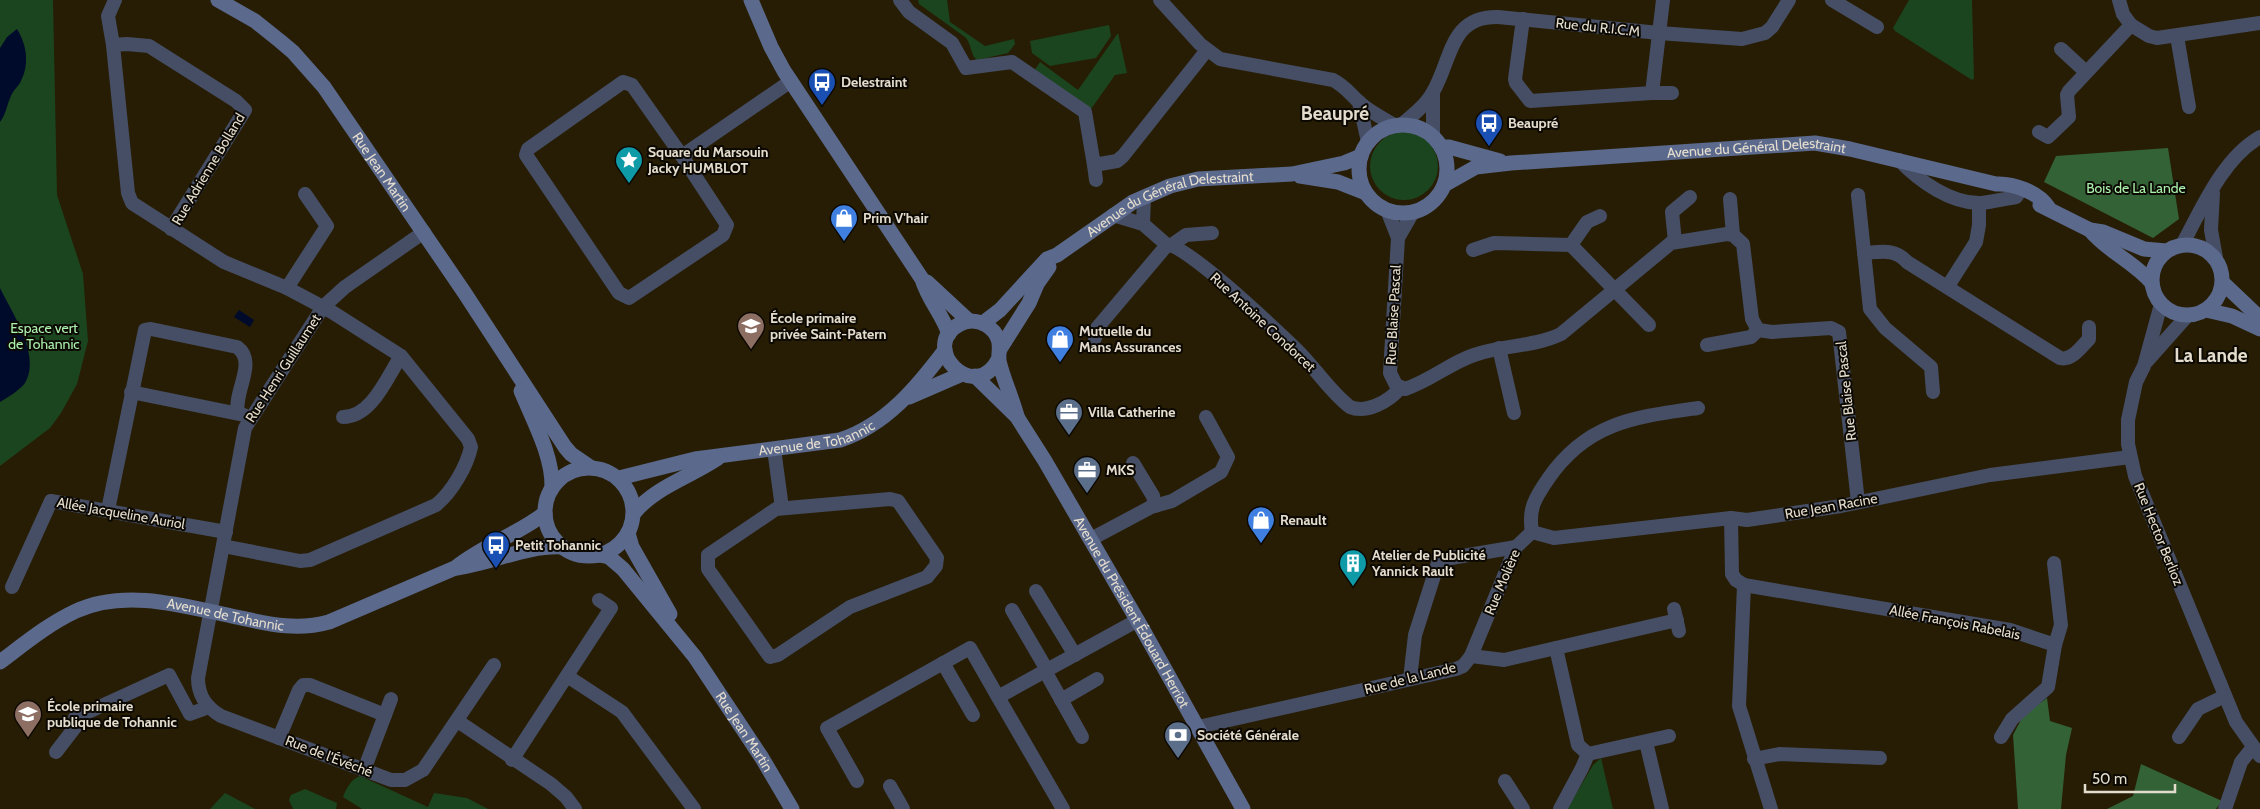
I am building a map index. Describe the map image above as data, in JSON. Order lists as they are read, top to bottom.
{
  "streets": {
    "street": [
      "Rue du R.I.C.M",
      "Avenue du Général Delestraint",
      "Rue Adrienne Bolland",
      "Rue Jean Martin",
      "Rue Blaise Pascal",
      "Rue Antoine Condorcet",
      "Rue Henri Guillaumet",
      "Avenue de Tohannic",
      "Rue Jean Racine",
      "Allée Jacqueline Auriol",
      "Rue Hector Berlioz",
      "Rue Molière",
      "Avenue du Président Édouard Herriot",
      "Allée François Rabelais",
      "Rue de la Lande",
      "Rue de l'Évéché"
    ]
  },
  "crossings": [
    ["Rue du R.I.C.M", "Avenue du Général Delestraint"],
    ["Rue du R.I.C.M", "Rue Blaise Pascal"],
    ["Avenue du Général Delestraint", "Rue Blaise Pascal"],
    ["Avenue du Général Delestraint", "Rue Antoine Condorcet"],
    ["Avenue du Général Delestraint", "Avenue de Tohannic"],
    ["Avenue du Général Delestraint", "Rue Hector Berlioz"],
    ["Avenue du Général Delestraint", "Avenue du Président Édouard Herriot"],
    ["Rue Jean Martin", "Rue Henri Guillaumet"],
    ["Rue Jean Martin", "Avenue de Tohannic"],
    ["Rue Blaise Pascal", "Rue Antoine Condorcet"],
    ["Rue Blaise Pascal", "Rue Jean Racine"],
    ["Rue Henri Guillaumet", "Avenue de Tohannic"],
    ["Rue Henri Guillaumet", "Allée Jacqueline Auriol"],
    ["Avenue de Tohannic", "Avenue du Président Édouard Herriot"],
    ["Rue Jean Racine", "Rue Hector Berlioz"],
    ["Rue Jean Racine", "Rue Molière"],
    ["Rue Molière", "Rue de la Lande"],
    ["Avenue du Président Édouard Herriot", "Rue de la Lande"]
  ],
  "districts": ["Beaupré", "La Lande"],
  "parks": ["Bois de La Lande", "Espace vert de Tohannic"],
  "places": {
    "bus stop": ["Delestraint", "Beaupré", "Petit Tohannic"],
    "place": ["Square du Marsouin Jacky HUMBLOT"],
    "shop": ["Prim V'hair", "Mutuelle du Mans Assurances", "Renault"],
    "school or university": ["École primaire privée Saint-Patern", "École primaire publique de Tohannic"],
    "office": ["Villa Catherine", "MKS"],
    "building": ["Atelier de Publicité Yannick Rault"],
    "bank": ["Société Générale"]
  },
  "scale_bar": "50 m"
}
